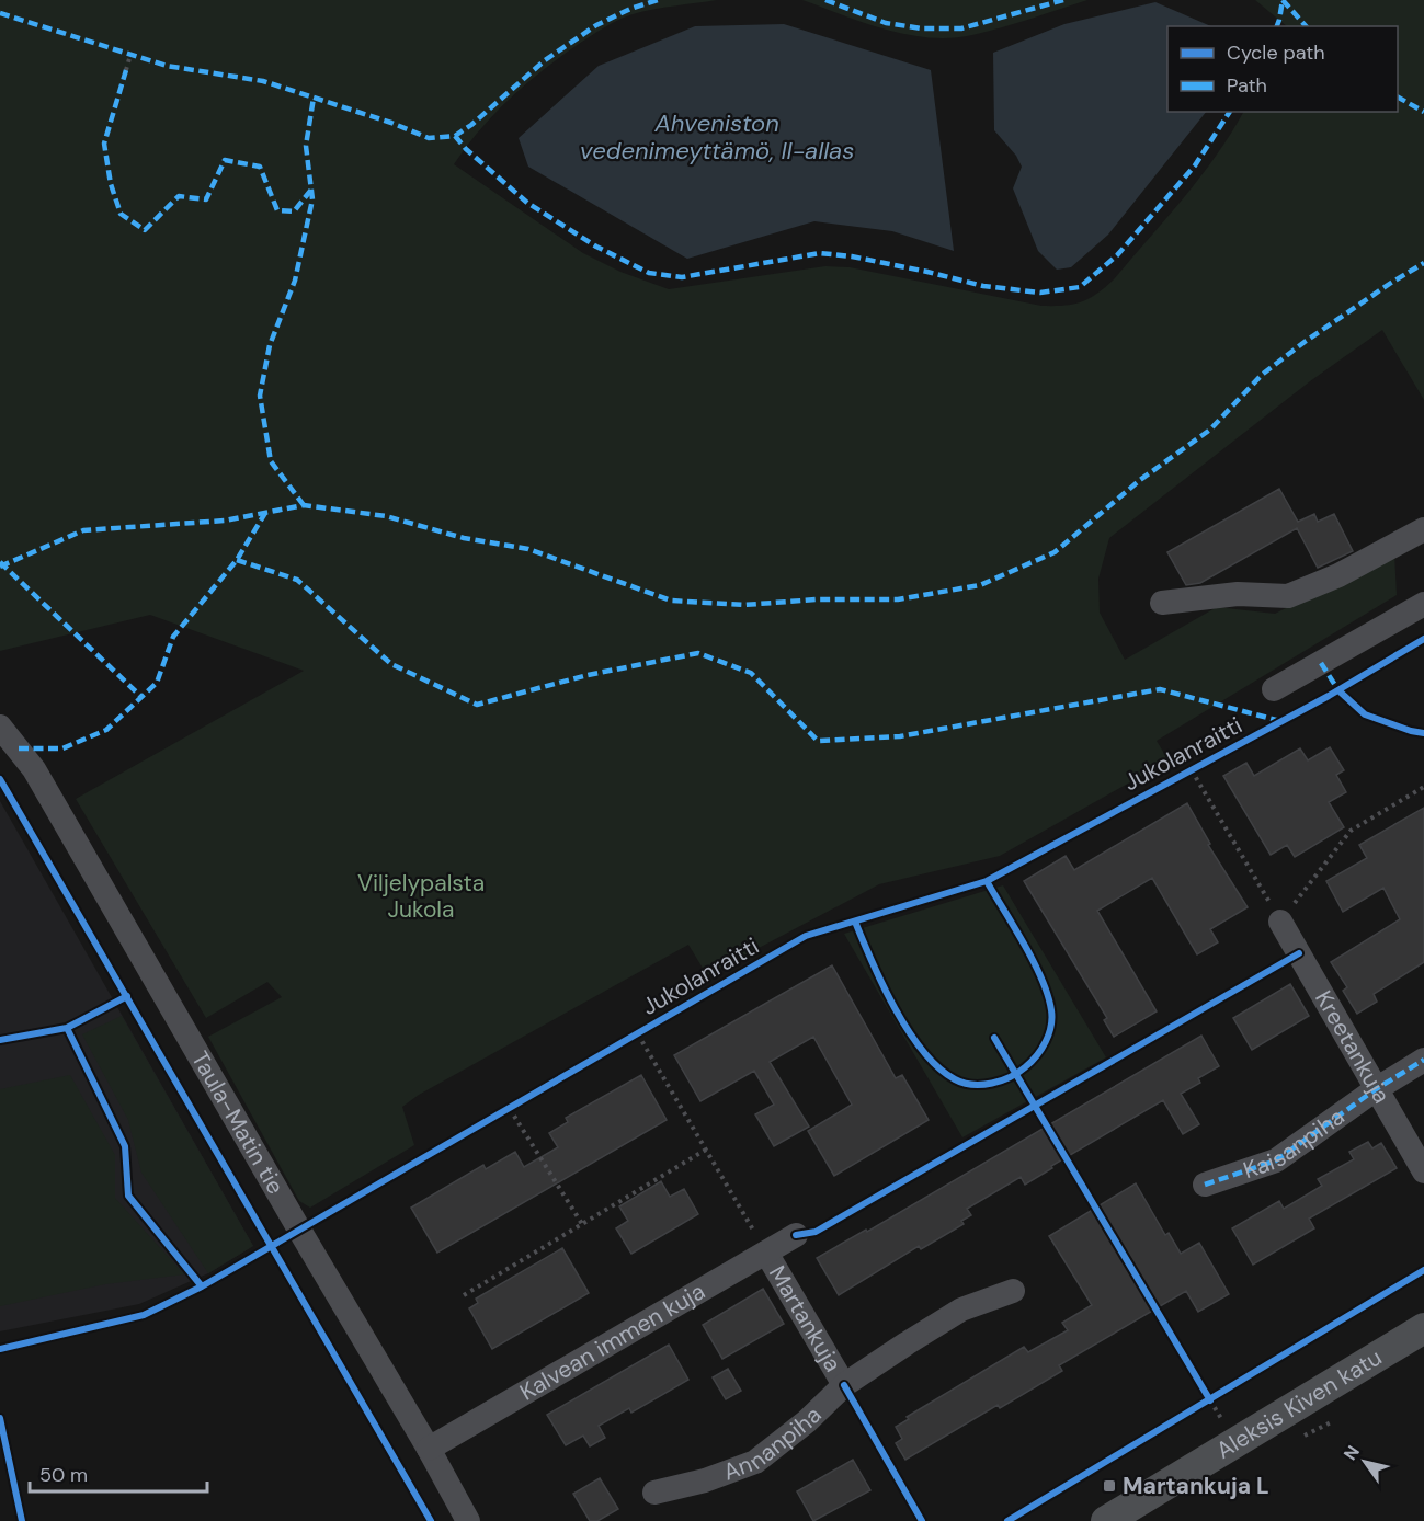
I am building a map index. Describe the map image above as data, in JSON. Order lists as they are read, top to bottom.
{
  "streets": {
    "main road": ["Aleksis Kiven katu"],
    "street": [
      "Kreetankuja",
      "Taula-Matin tie",
      "Kaisanpiha",
      "Martankuja",
      "Kalvean immen kuja",
      "Annanpiha"
    ],
    "cycle path": ["Jukolanraitti"]
  },
  "crossings": [
    ["Kreetankuja", "Kaisanpiha"],
    ["Taula-Matin tie", "Kalvean immen kuja"],
    ["Martankuja", "Kalvean immen kuja"],
    ["Martankuja", "Annanpiha"]
  ],
  "water": ["Ahveniston vedenimeyttämö, II-allas"],
  "parks": ["Viljelypalsta Jukola"],
  "places": {
    "transit": ["Martankuja L"]
  },
  "legend": ["Cycle path", "Path"],
  "scale_bar": "50 m",
  "north": "top left"
}
